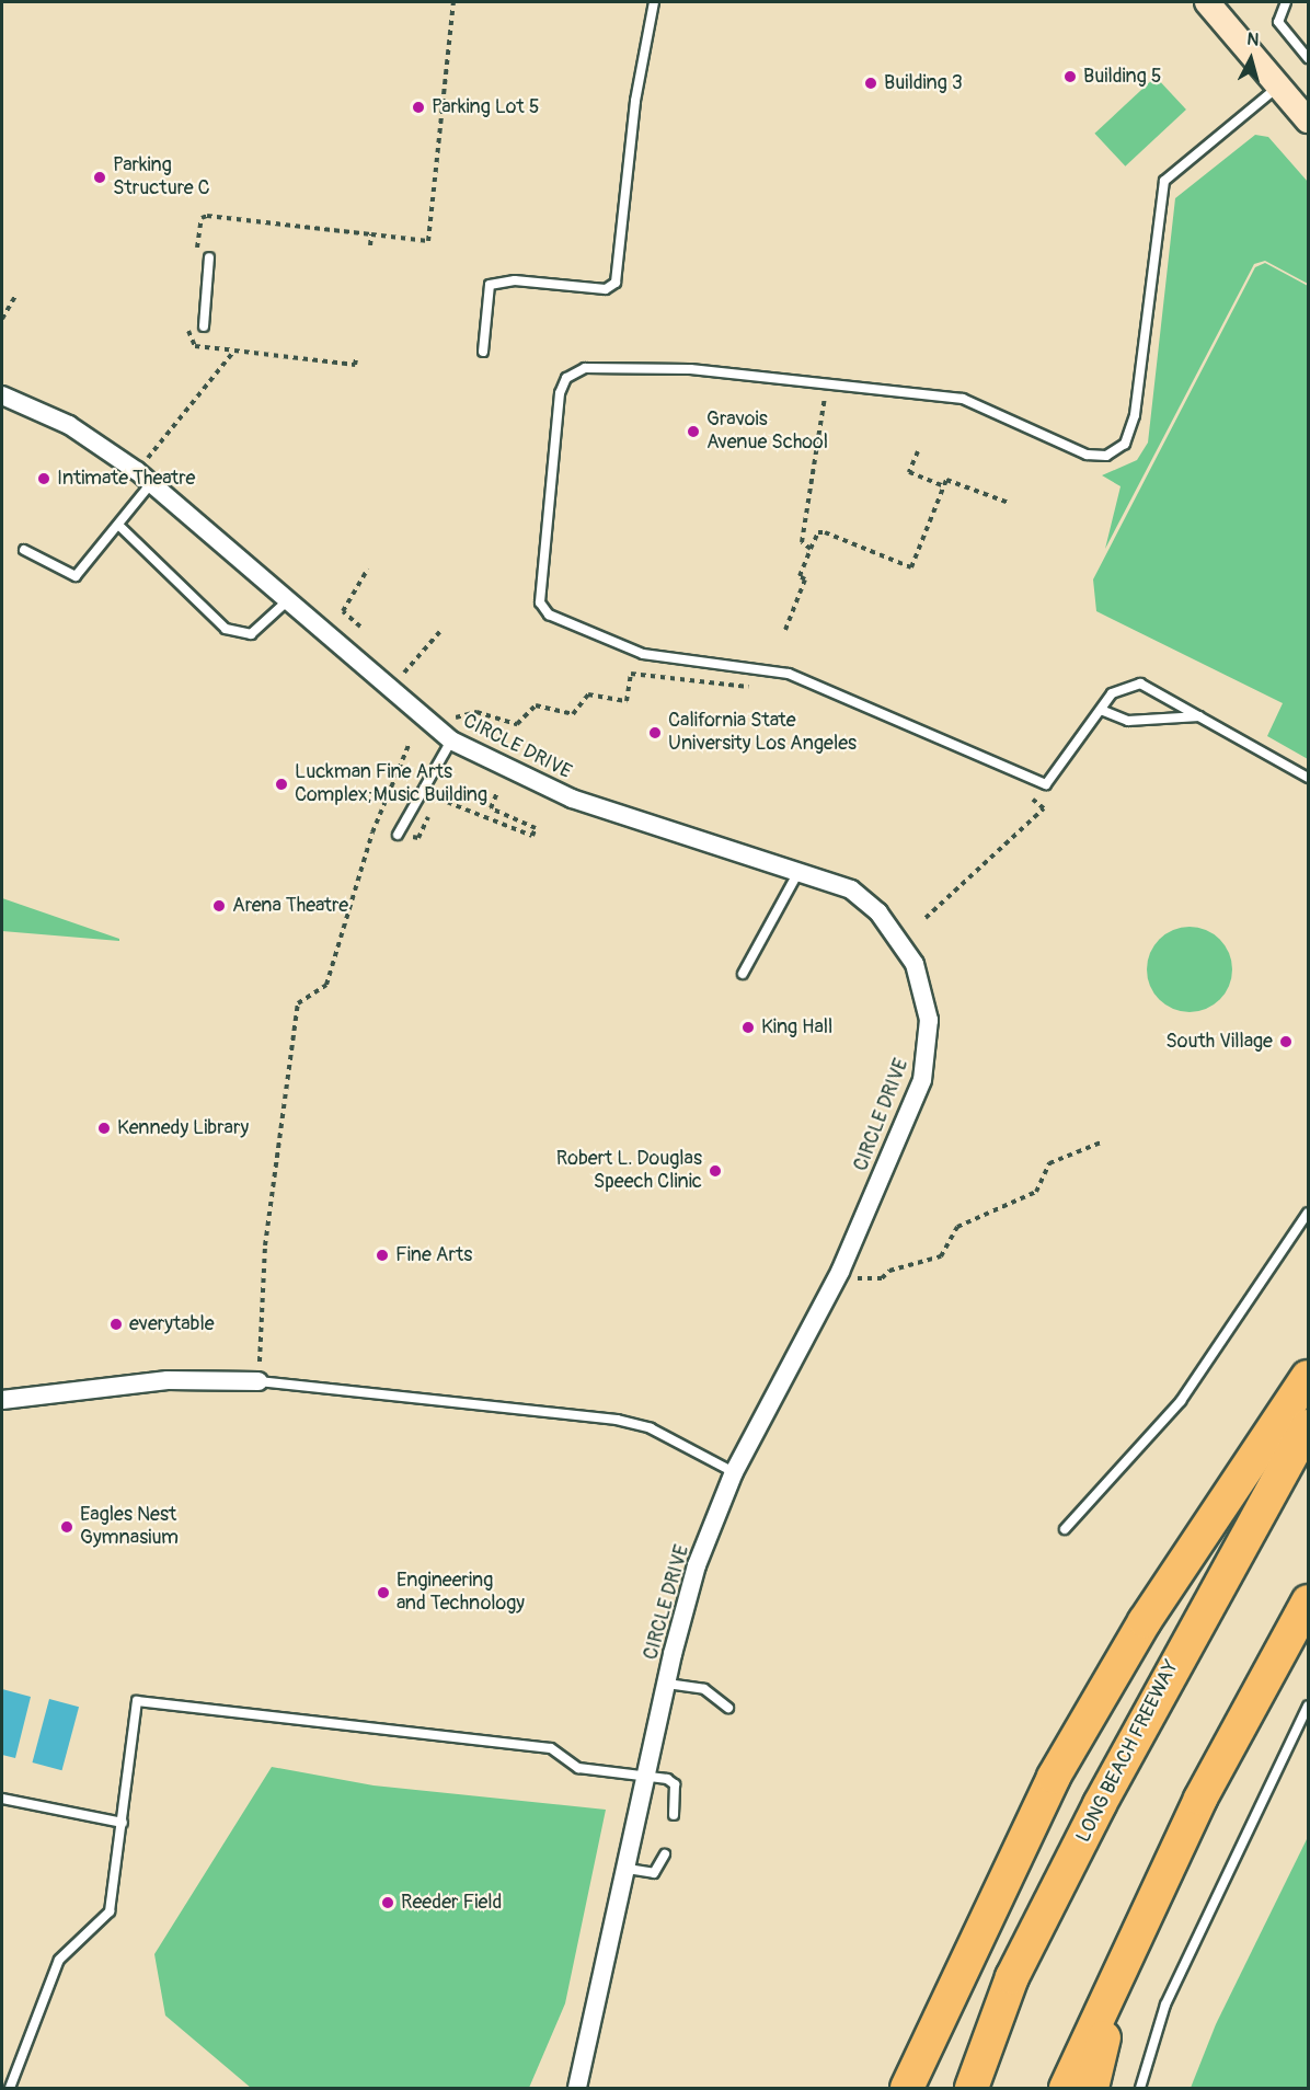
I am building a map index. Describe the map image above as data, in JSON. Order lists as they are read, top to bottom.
{
  "streets": {
    "highway": ["LONG BEACH FREEWAY"],
    "street": ["CIRCLE DRIVE"]
  },
  "places": [
    "Building 5",
    "Building 3",
    "Parking Lot 5",
    "Parking Structure C",
    "Gravois Avenue School",
    "Intimate Theatre",
    "California State University Los Angeles",
    "Luckman Fine Arts Complex;Music Building",
    "Arena Theatre",
    "King Hall",
    "South Village",
    "Kennedy Library",
    "Robert L. Douglas Speech Clinic",
    "Fine Arts",
    "everytable",
    "Eagles Nest Gymnasium",
    "Engineering and Technology",
    "Reeder Field"
  ],
  "north": "top"
}
